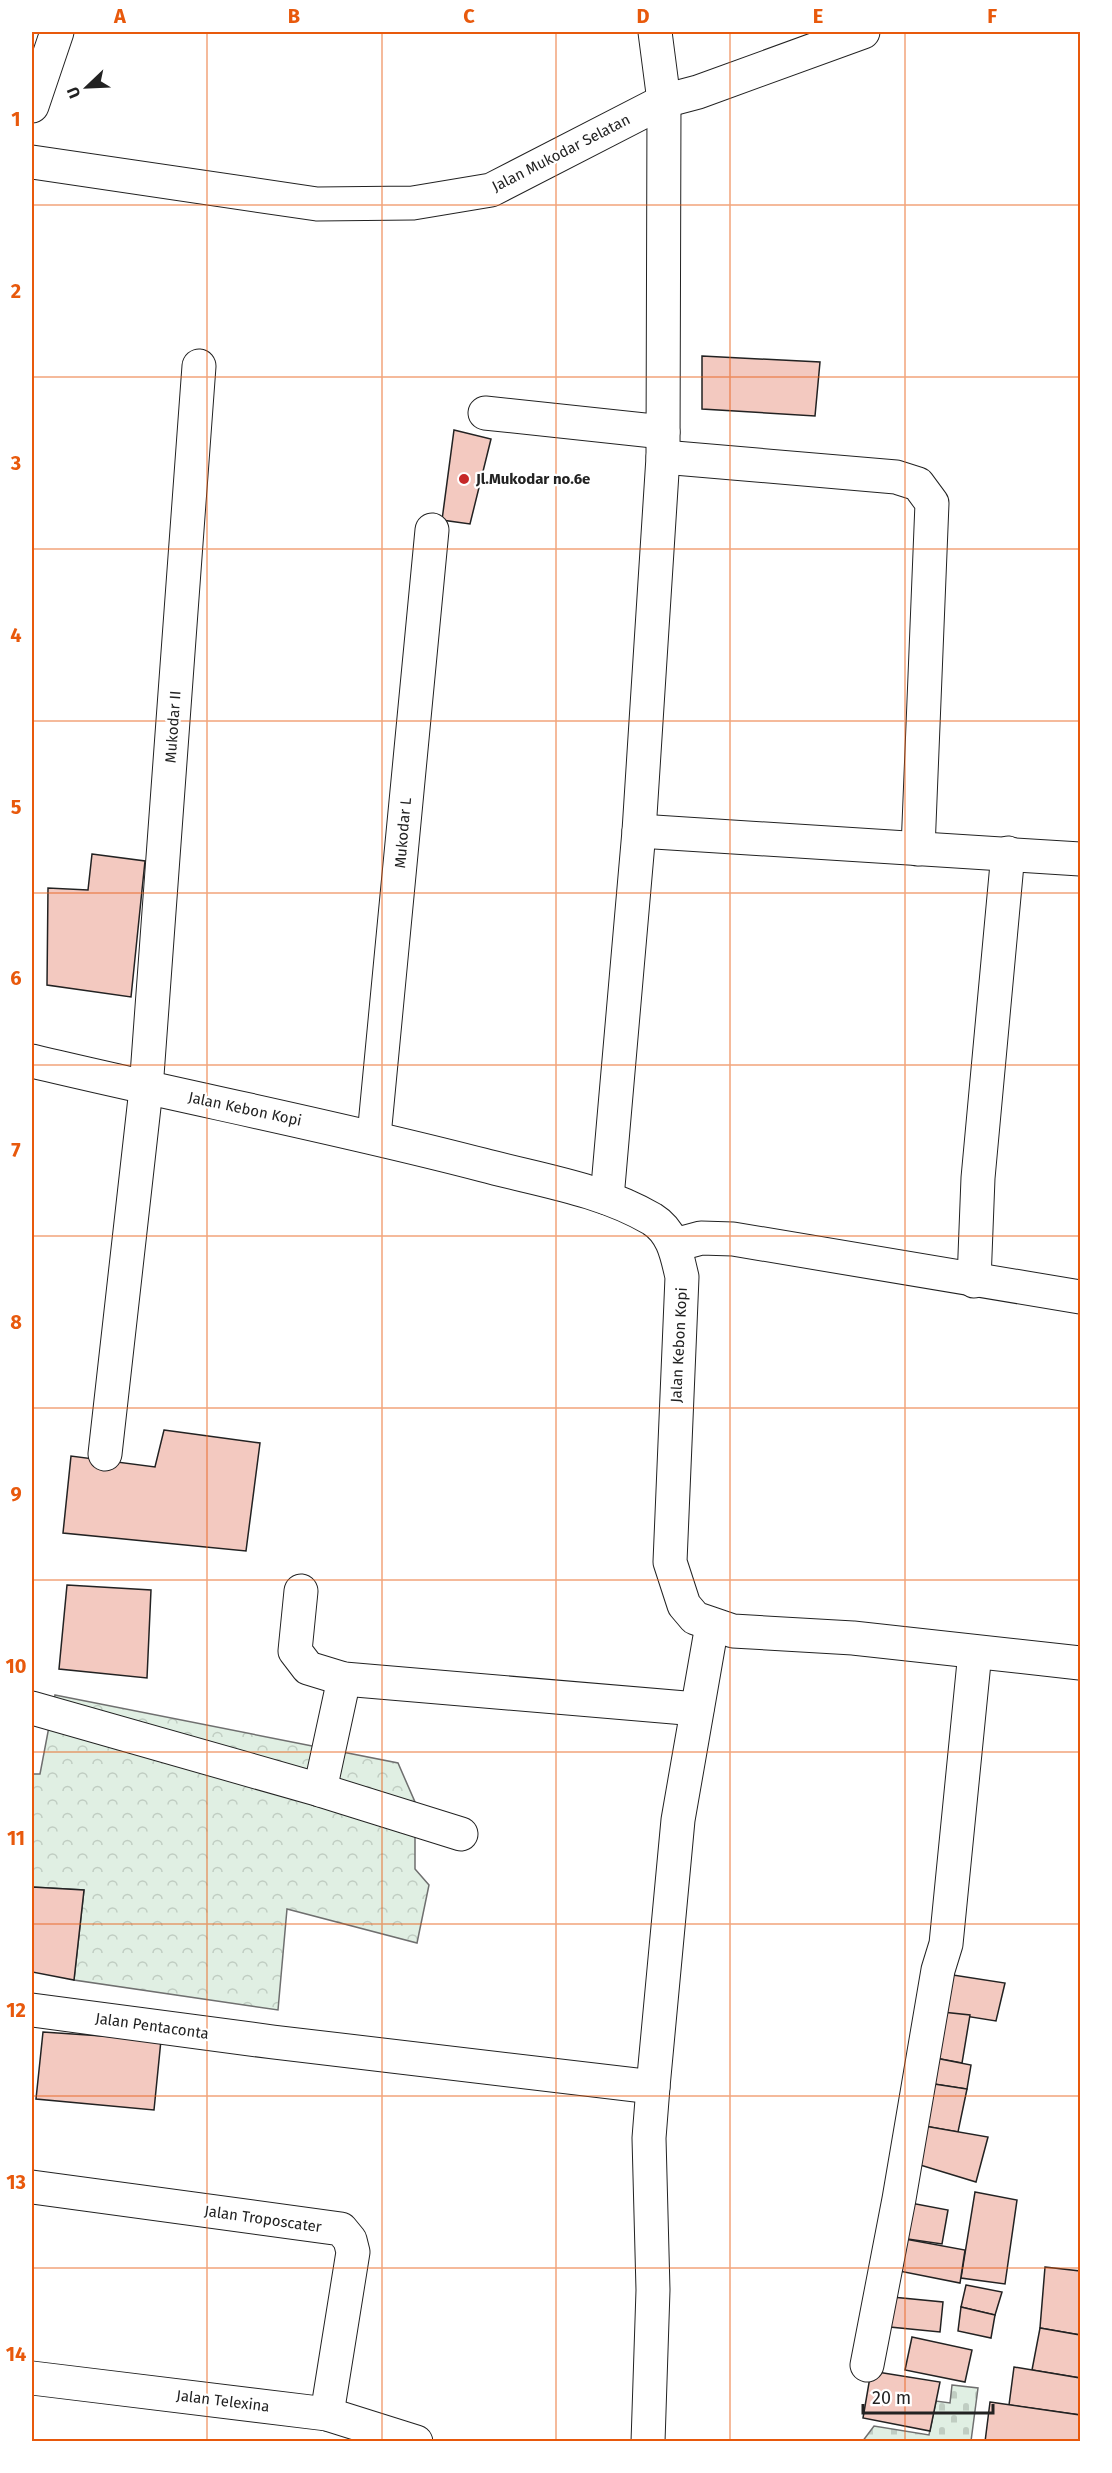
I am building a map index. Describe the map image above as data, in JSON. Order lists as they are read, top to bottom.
{
  "streets": {
    "street": [
      "Jalan Mukodar Selatan",
      "Mukodar II",
      "Mukodar L",
      "Jalan Kebon Kopi",
      "Jalan Pentaconta",
      "Jalan Troposcater",
      "Jalan Telexina"
    ]
  },
  "crossings": [
    ["Mukodar II", "Jalan Kebon Kopi"],
    ["Mukodar L", "Jalan Kebon Kopi"],
    ["Jalan Troposcater", "Jalan Telexina"]
  ],
  "places": ["Jl.Mukodar no.6e"],
  "scale_bar": "20 m",
  "north": "bottom left",
  "grid": {
    "columns": [
      "A",
      "B",
      "C",
      "D",
      "E",
      "F"
    ],
    "rows": [
      "1",
      "2",
      "3",
      "4",
      "5",
      "6",
      "7",
      "8",
      "9",
      "10",
      "11",
      "12",
      "13",
      "14"
    ]
  }
}
